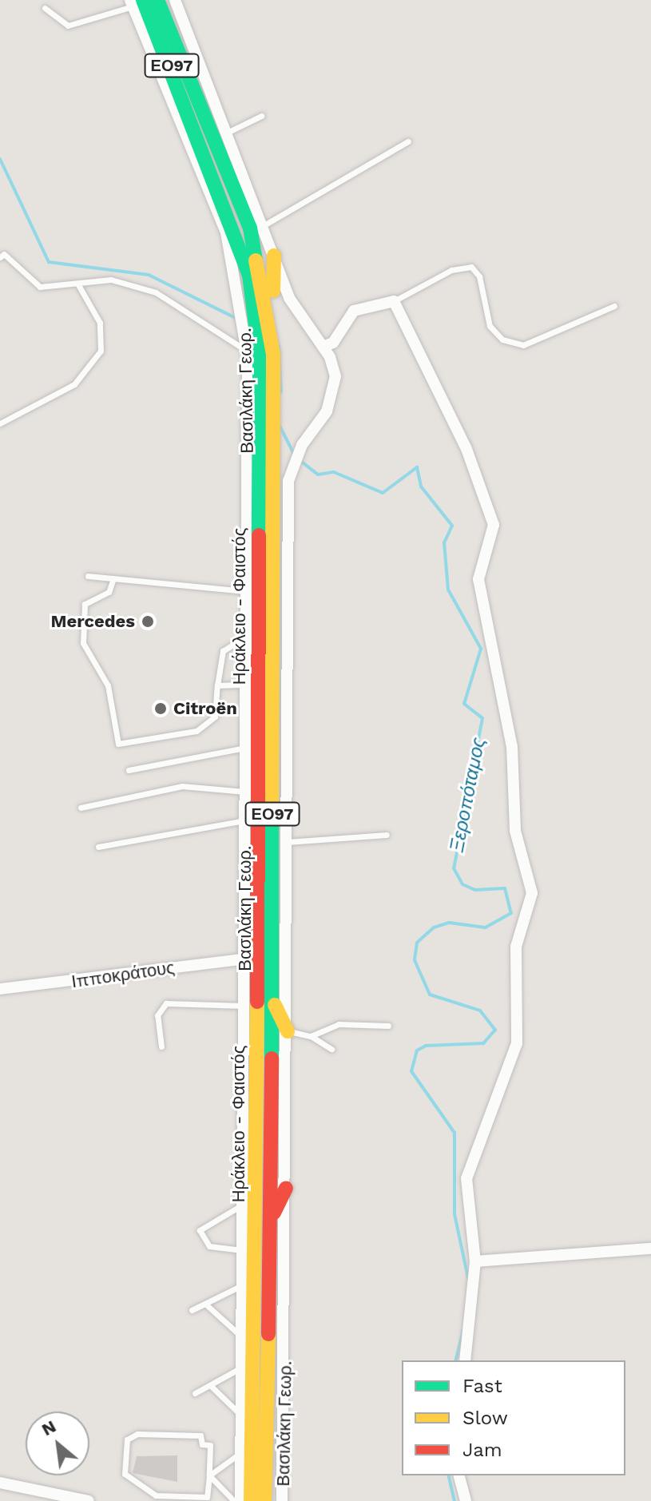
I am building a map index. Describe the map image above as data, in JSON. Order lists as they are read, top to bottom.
{
  "streets": {
    "main road": ["ΕΟ97", "Ηράκλειο - Φαιστός"],
    "street": ["Βασιλάκη Γεωρ.", "Ιπποκράτους"]
  },
  "crossings": [
    ["Βασιλάκη Γεωρ.", "Ηράκλειο - Φαιστός"],
    ["Βασιλάκη Γεωρ.", "Ιπποκράτους"]
  ],
  "water": ["Ξεροπόταμος"],
  "places": ["Mercedes", "Citroën"],
  "legend": ["Fast", "Slow", "Jam"],
  "north": "top left"
}
